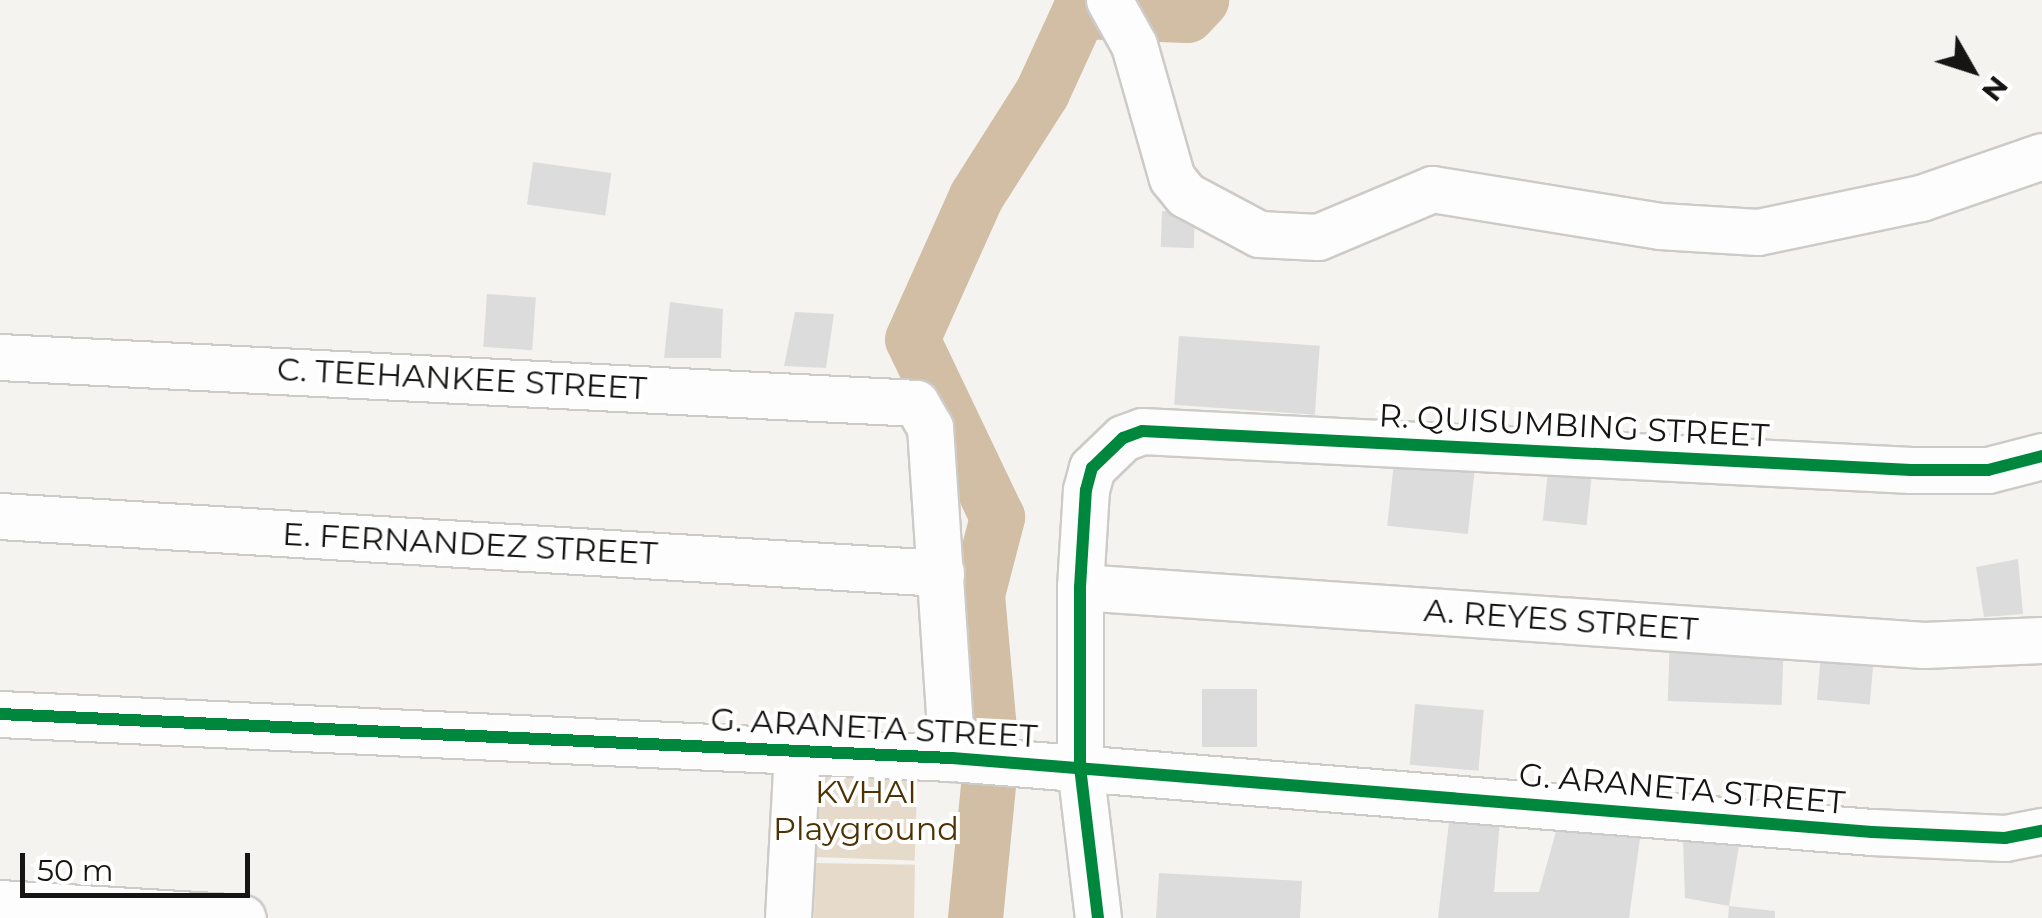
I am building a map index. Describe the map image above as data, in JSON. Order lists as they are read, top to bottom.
{
  "streets": {
    "street": [
      "C. TEEHANKEE STREET",
      "R. QUISUMBING STREET",
      "E. FERNANDEZ STREET",
      "A. REYES STREET",
      "G. ARANETA STREET"
    ]
  },
  "crossings": [
    ["C. TEEHANKEE STREET", "E. FERNANDEZ STREET"],
    ["R. QUISUMBING STREET", "A. REYES STREET"]
  ],
  "parks": ["KVHAI Playground"],
  "scale_bar": "50 m",
  "north": "bottom right"
}
